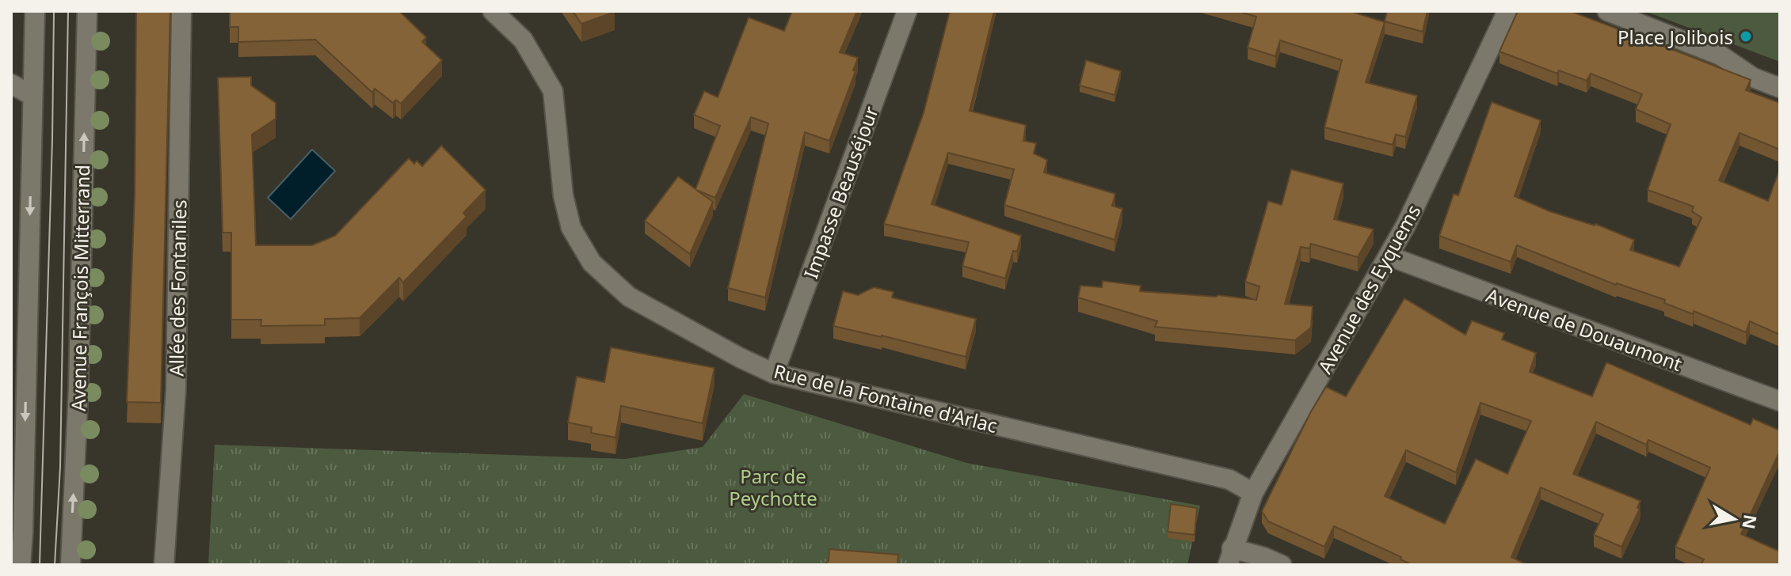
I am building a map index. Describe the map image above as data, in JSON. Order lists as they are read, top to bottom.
{
  "streets": {
    "street": [
      "Impasse Beauséjour",
      "Avenue François Mitterrand",
      "Allée des Fontaniles",
      "Avenue des Eyquems",
      "Avenue de Douaumont",
      "Rue de la Fontaine d'Arlac"
    ]
  },
  "crossings": [
    ["Impasse Beauséjour", "Rue de la Fontaine d'Arlac"],
    ["Avenue des Eyquems", "Avenue de Douaumont"],
    ["Avenue des Eyquems", "Rue de la Fontaine d'Arlac"]
  ],
  "parks": ["Parc de Peychotte"],
  "places": ["Place Jolibois"],
  "north": "right"
}
